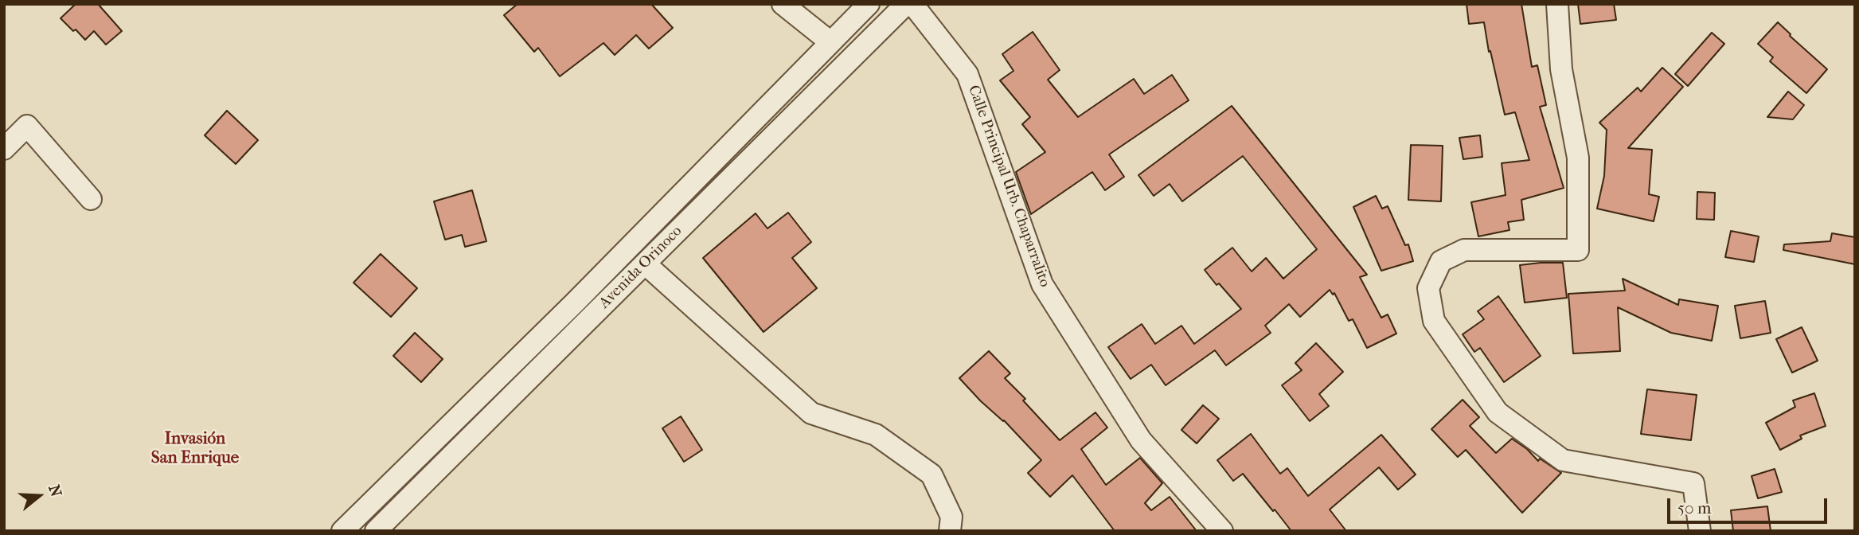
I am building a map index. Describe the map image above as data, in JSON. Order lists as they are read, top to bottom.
{
  "streets": {
    "street": ["Calle Principal Urb. Chaparralito", "Avenida Orinoco"]
  },
  "districts": ["Invasión San Enrique"],
  "scale_bar": "50 m",
  "north": "right"
}
